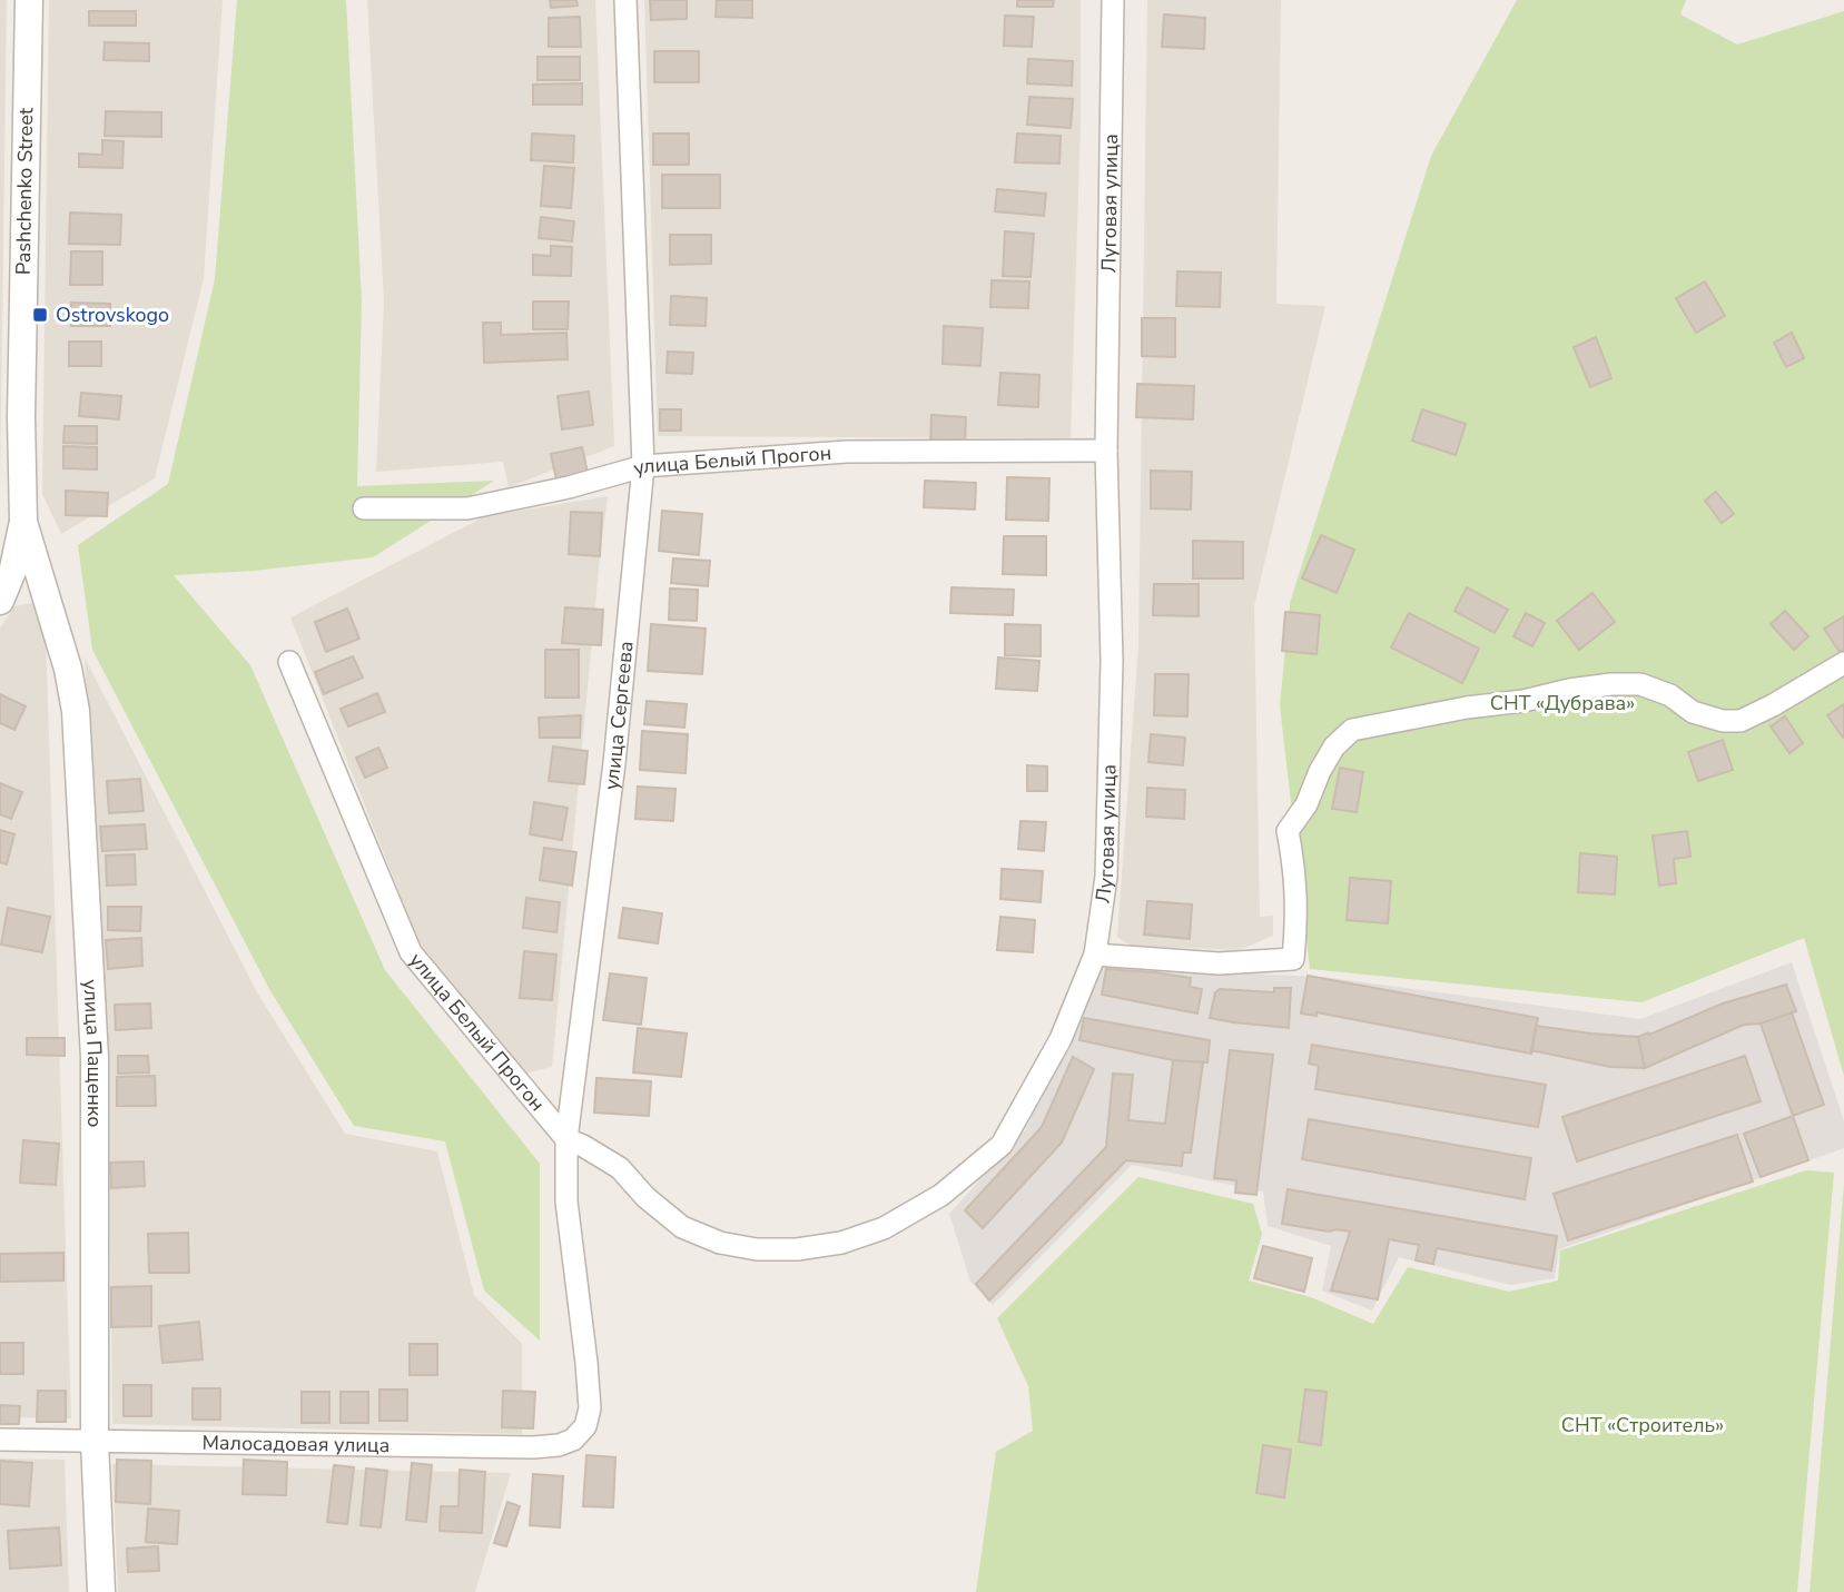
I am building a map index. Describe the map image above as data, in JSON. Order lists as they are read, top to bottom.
{
  "streets": {
    "street": [
      "Pashchenko Street",
      "Луговая улица",
      "улица Белый Прогон",
      "улица Сергеева",
      "улица Пащенко",
      "Малосадовая улица"
    ]
  },
  "crossings": [
    ["Pashchenko Street", "улица Пащенко"],
    ["Луговая улица", "улица Белый Прогон"],
    ["Луговая улица", "улица Сергеева"],
    ["улица Белый Прогон", "улица Сергеева"],
    ["улица Сергеева", "Малосадовая улица"],
    ["улица Пащенко", "Малосадовая улица"]
  ],
  "parks": ["СНТ «Дубрава»", "СНТ «Строитель»"],
  "places": {
    "transit": ["Ostrovskogo"]
  }
}
